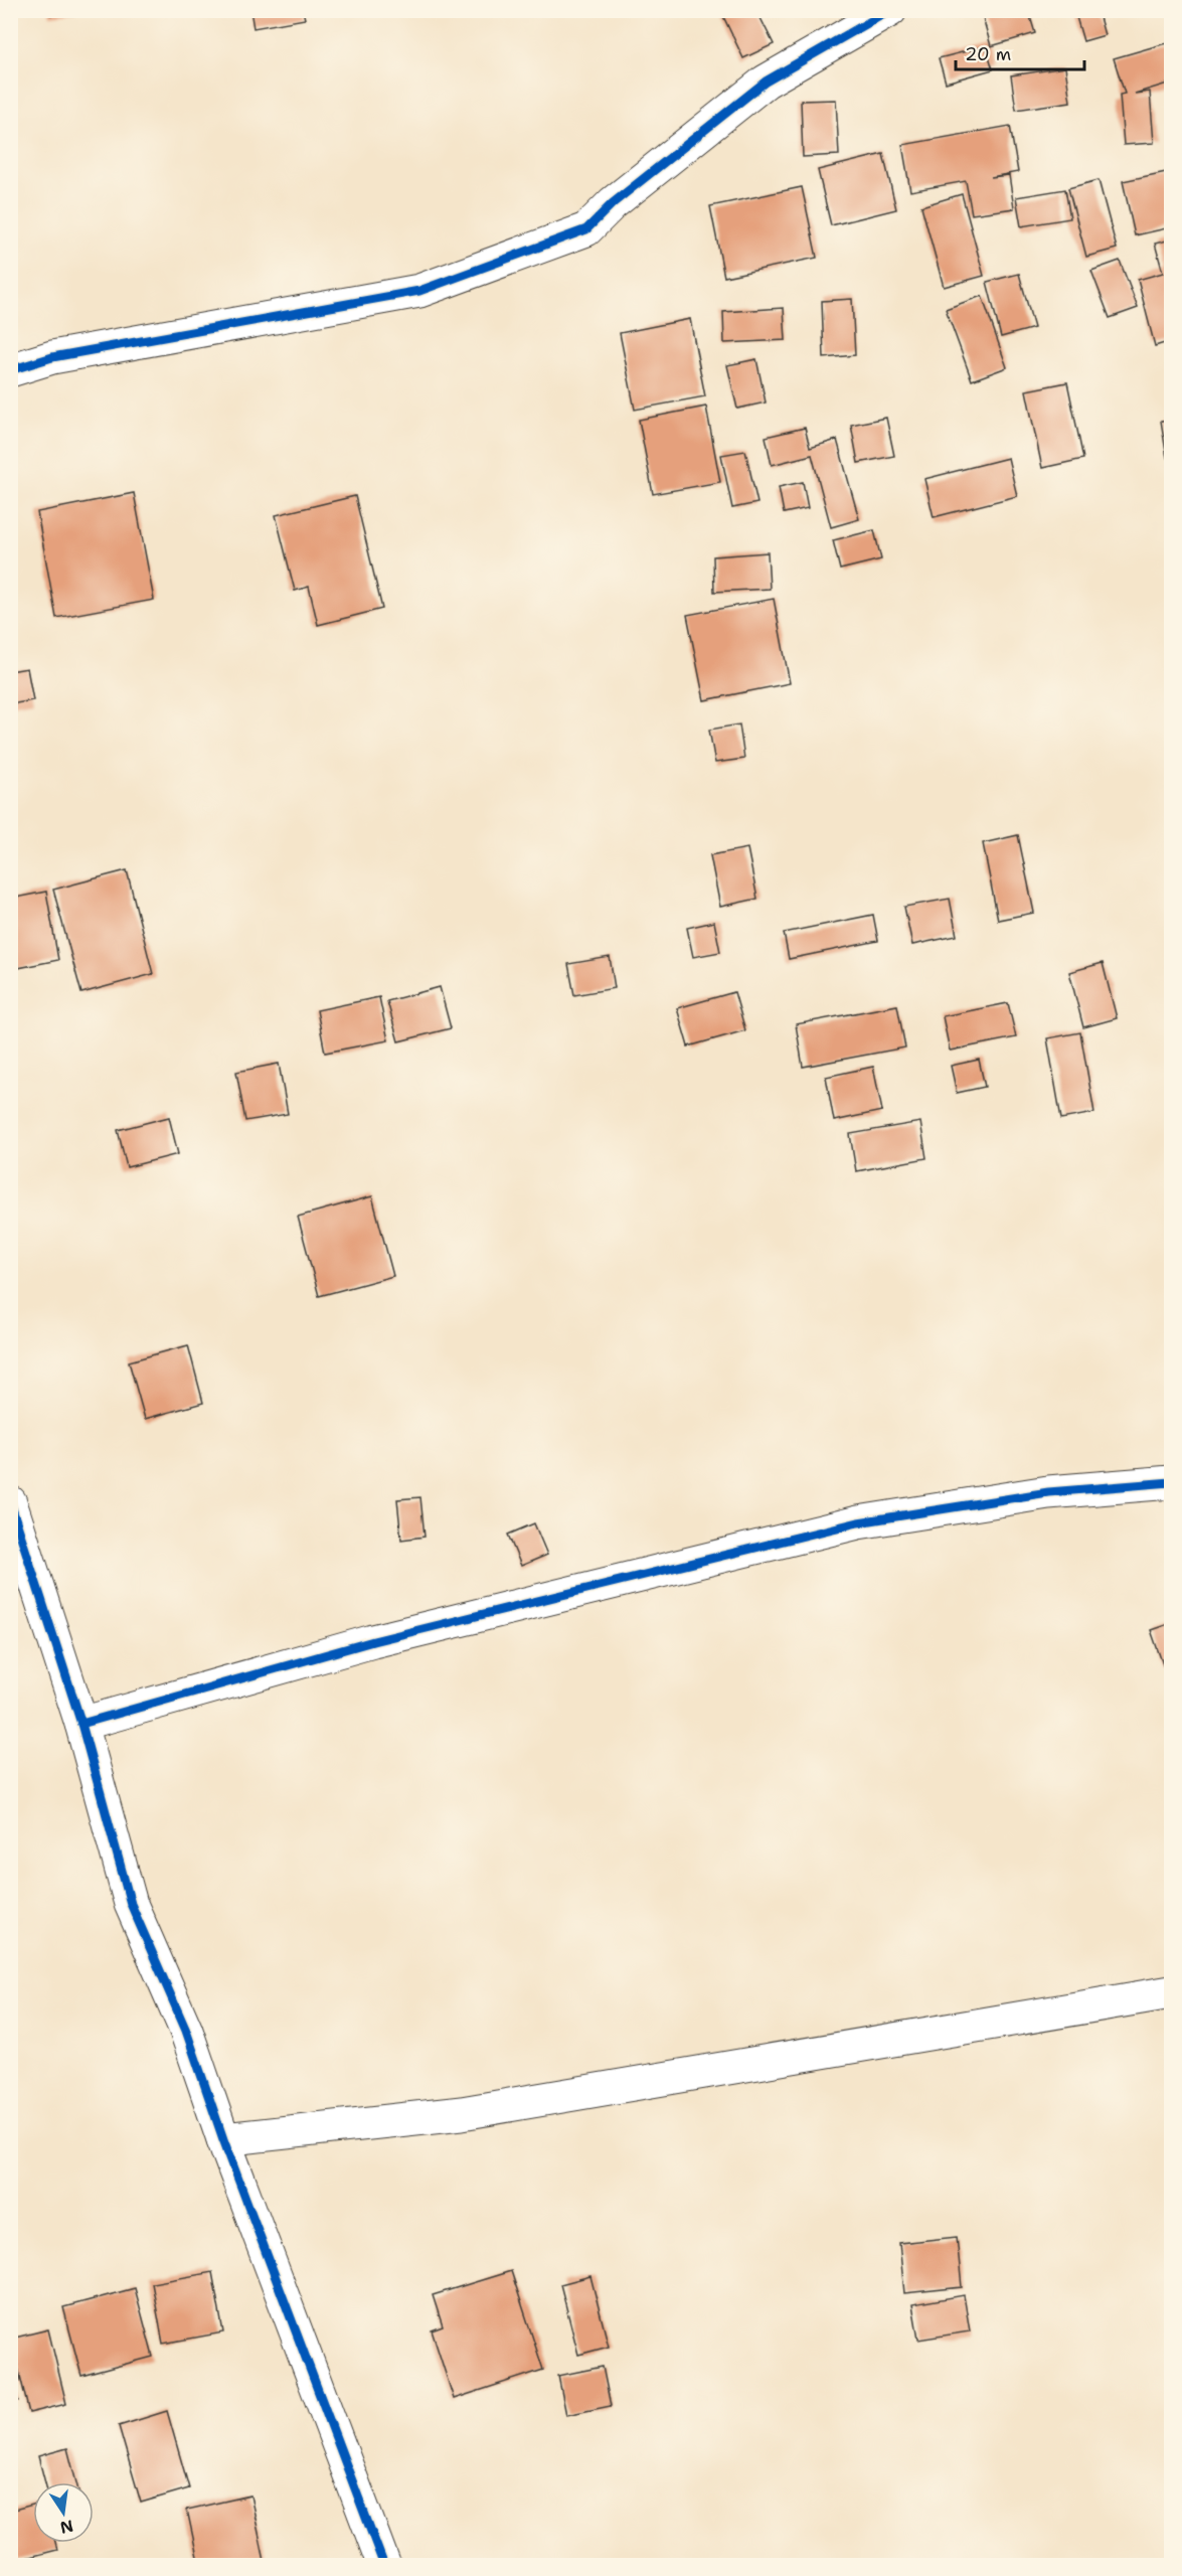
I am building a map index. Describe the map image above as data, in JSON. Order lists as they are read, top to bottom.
{
  "scale_bar": "20 m",
  "north": "bottom"
}
